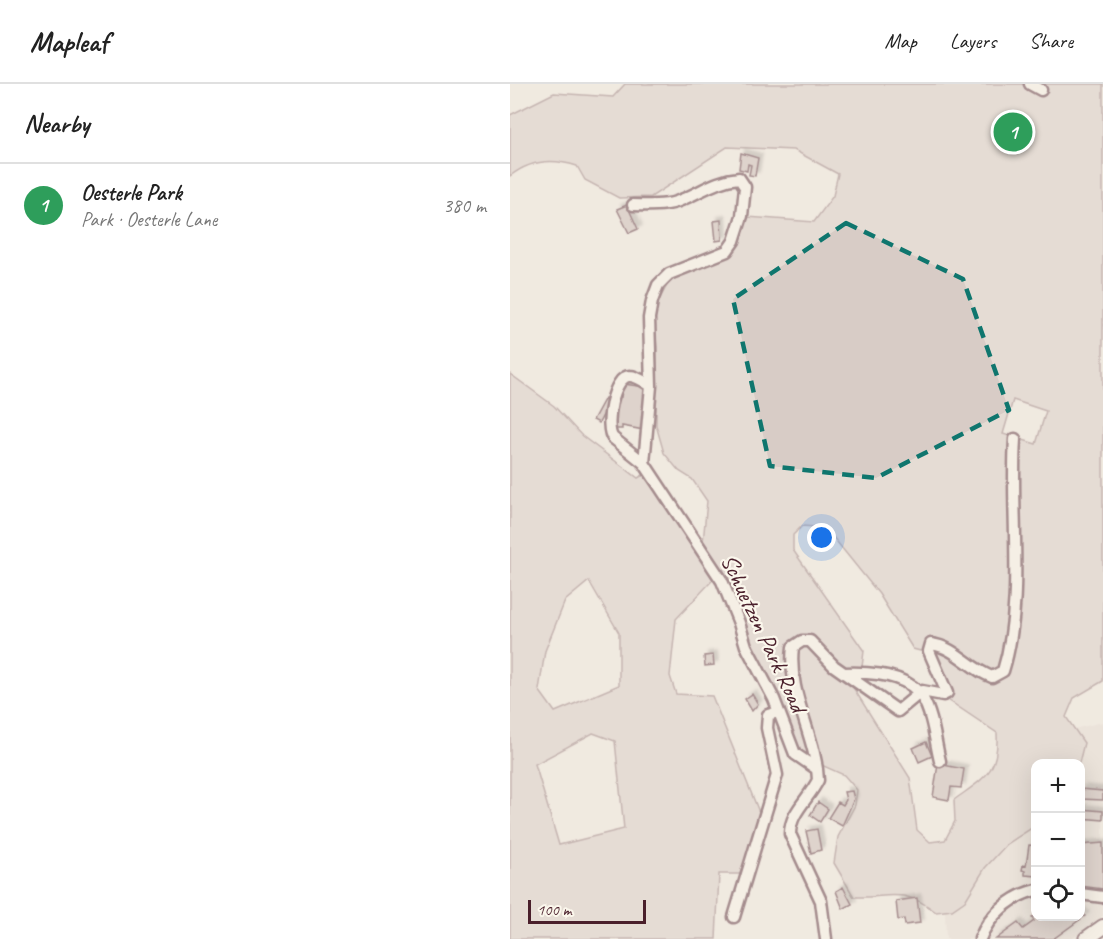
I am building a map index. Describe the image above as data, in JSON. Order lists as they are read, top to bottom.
{
  "streets": {
    "street": ["Schuetzen Park Road"]
  },
  "scale_bar": "100 m",
  "page": {
    "header": "Mapleaf",
    "nav": ["Map", "Layers", "Share"],
    "heading": "Nearby",
    "pins": "1",
    "list": [
      {
        "mark": "1",
        "name": "Oesterle Park",
        "note": "Park · Oesterle Lane",
        "value": "380 m"
      }
    ],
    "map_buttons": ["+", "−"],
    "scale": "100 m"
  }
}
